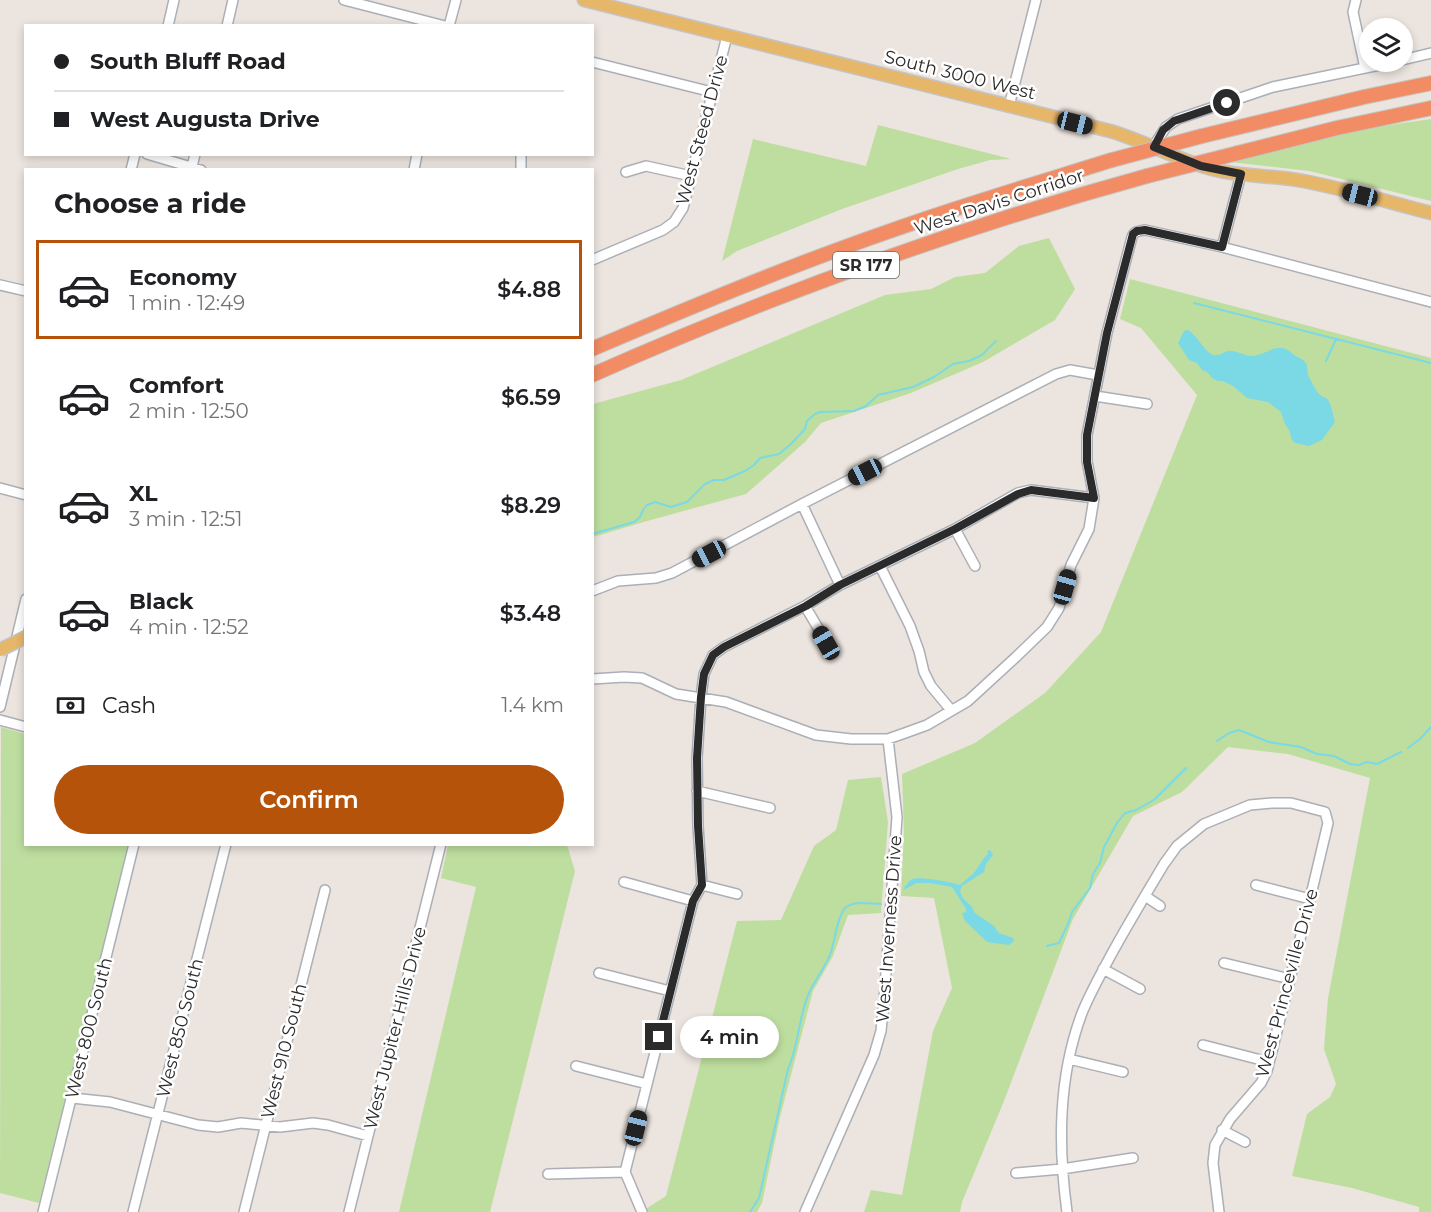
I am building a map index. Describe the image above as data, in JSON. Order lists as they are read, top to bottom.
{
  "streets": {
    "highway": ["West Davis Corridor", "SR 177"],
    "main road": ["South 3000 West"],
    "street": [
      "West Steed Drive",
      "West Inverness Drive",
      "West Princeville Drive",
      "West 800 South",
      "West 850 South",
      "West Jupiter Hills Drive",
      "West 910 South"
    ]
  },
  "crossings": [
    ["South 3000 West", "West Steed Drive"]
  ],
  "page": {
    "banner": ["South Bluff Road", "West Augusta Drive"],
    "heading": "Choose a ride",
    "list": [
      {
        "name": "Economy",
        "note": "1 min · 12:49",
        "value": "$4.88"
      },
      {
        "name": "Comfort",
        "note": "2 min · 12:50",
        "value": "$6.59"
      },
      {
        "name": "XL",
        "note": "3 min · 12:51",
        "value": "$8.29"
      },
      {
        "name": "Black",
        "note": "4 min · 12:52",
        "value": "$3.48"
      }
    ],
    "pay": ["Cash", "1.4 km"],
    "buttons": "Confirm",
    "bubble": "4 min"
  }
}
